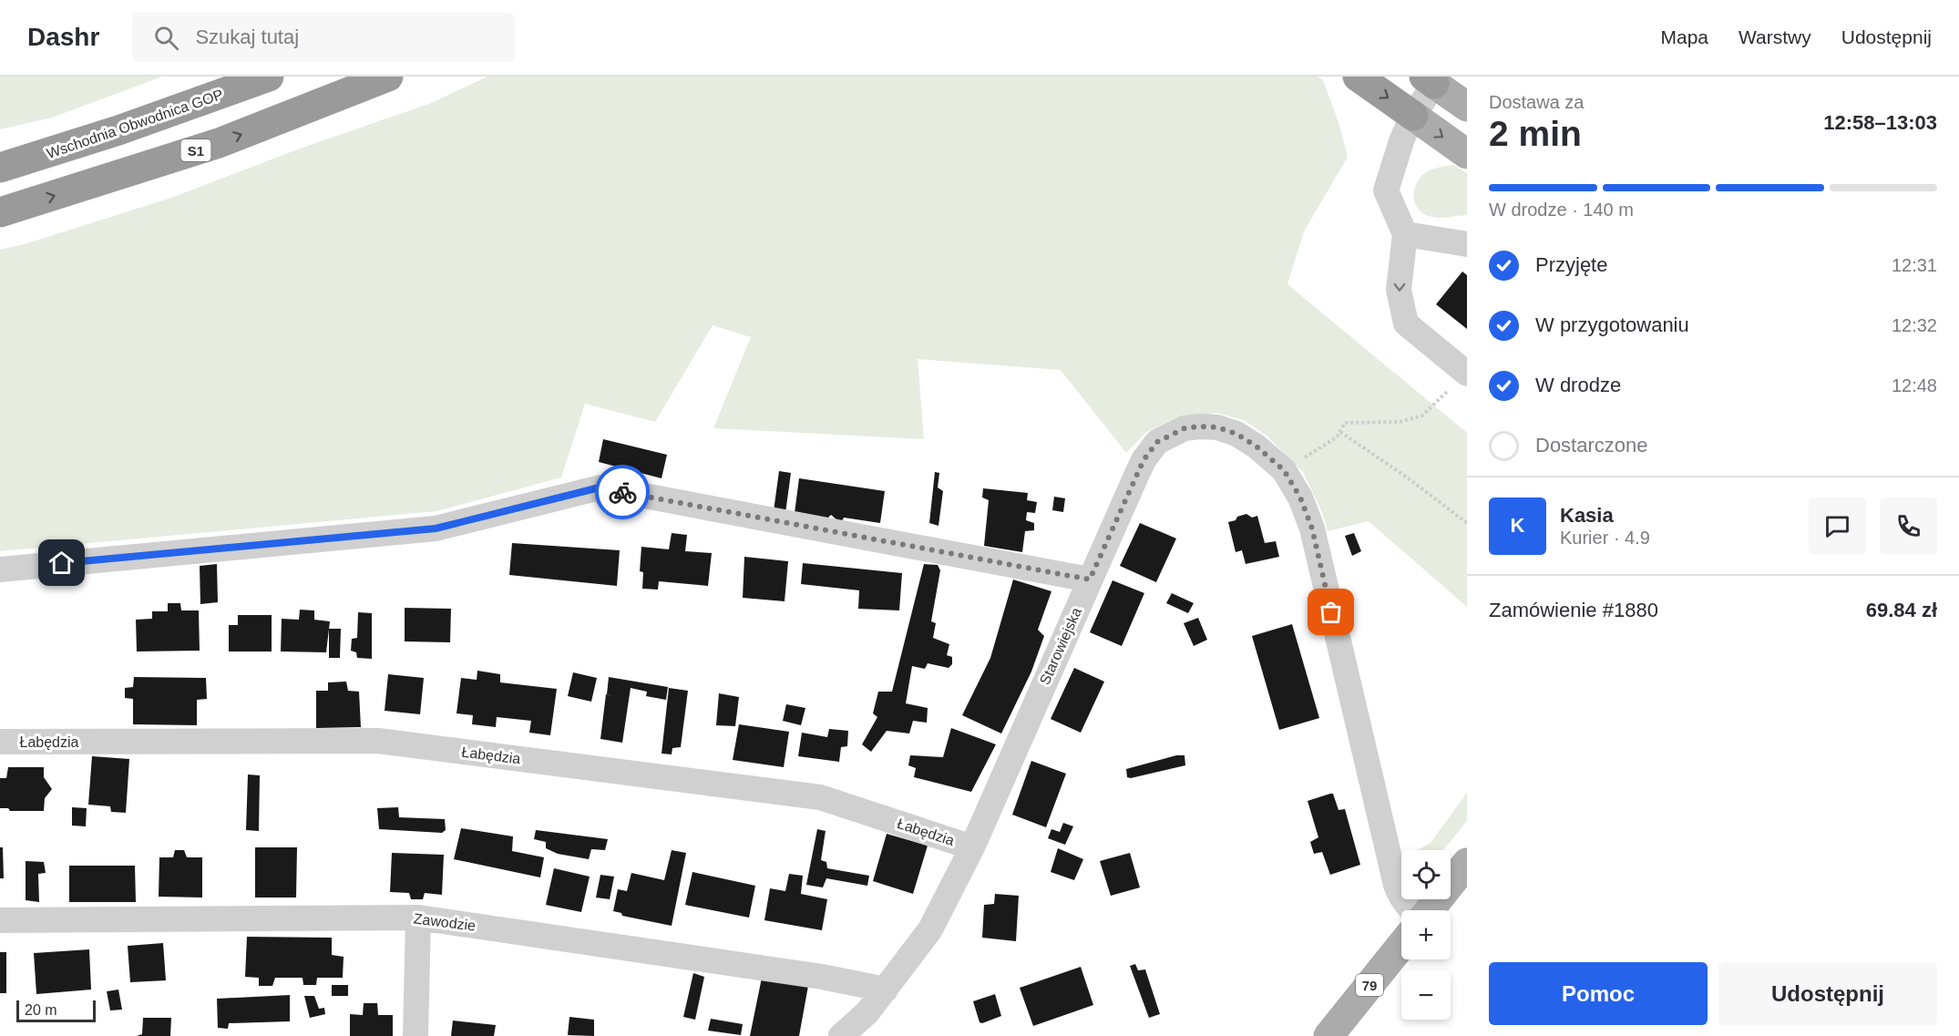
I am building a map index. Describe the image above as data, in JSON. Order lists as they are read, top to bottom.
{
  "streets": {
    "highway": ["Wschodnia Obwodnica GOP", "S1"],
    "main road": ["79"],
    "street": ["Starowiejska", "Łabędzia", "Zawodzie"]
  },
  "crossings": [
    ["Starowiejska", "Łabędzia"],
    ["Starowiejska", "Zawodzie"]
  ],
  "scale_bar": "20 m",
  "page": {
    "header": "Dashr",
    "search": "Szukaj tutaj",
    "nav": ["Mapa", "Warstwy", "Udostępnij"],
    "heading": ["2 min", "Dostawa za", "12:58–13:03"],
    "panel": [
      "Kasia",
      "Kurier · 4.9",
      "Zamówienie #1880",
      "69.84 zł"
    ],
    "bar": "W drodze · 140 m",
    "list": [
      ["Przyjęte", "12:31"],
      ["W przygotowaniu", "12:32"],
      ["W drodze", "12:48"],
      "Dostarczone"
    ],
    "round": "K",
    "map_buttons": ["+", "−"],
    "buttons": ["Pomoc", "Udostępnij"],
    "scale": "20 m"
  }
}
